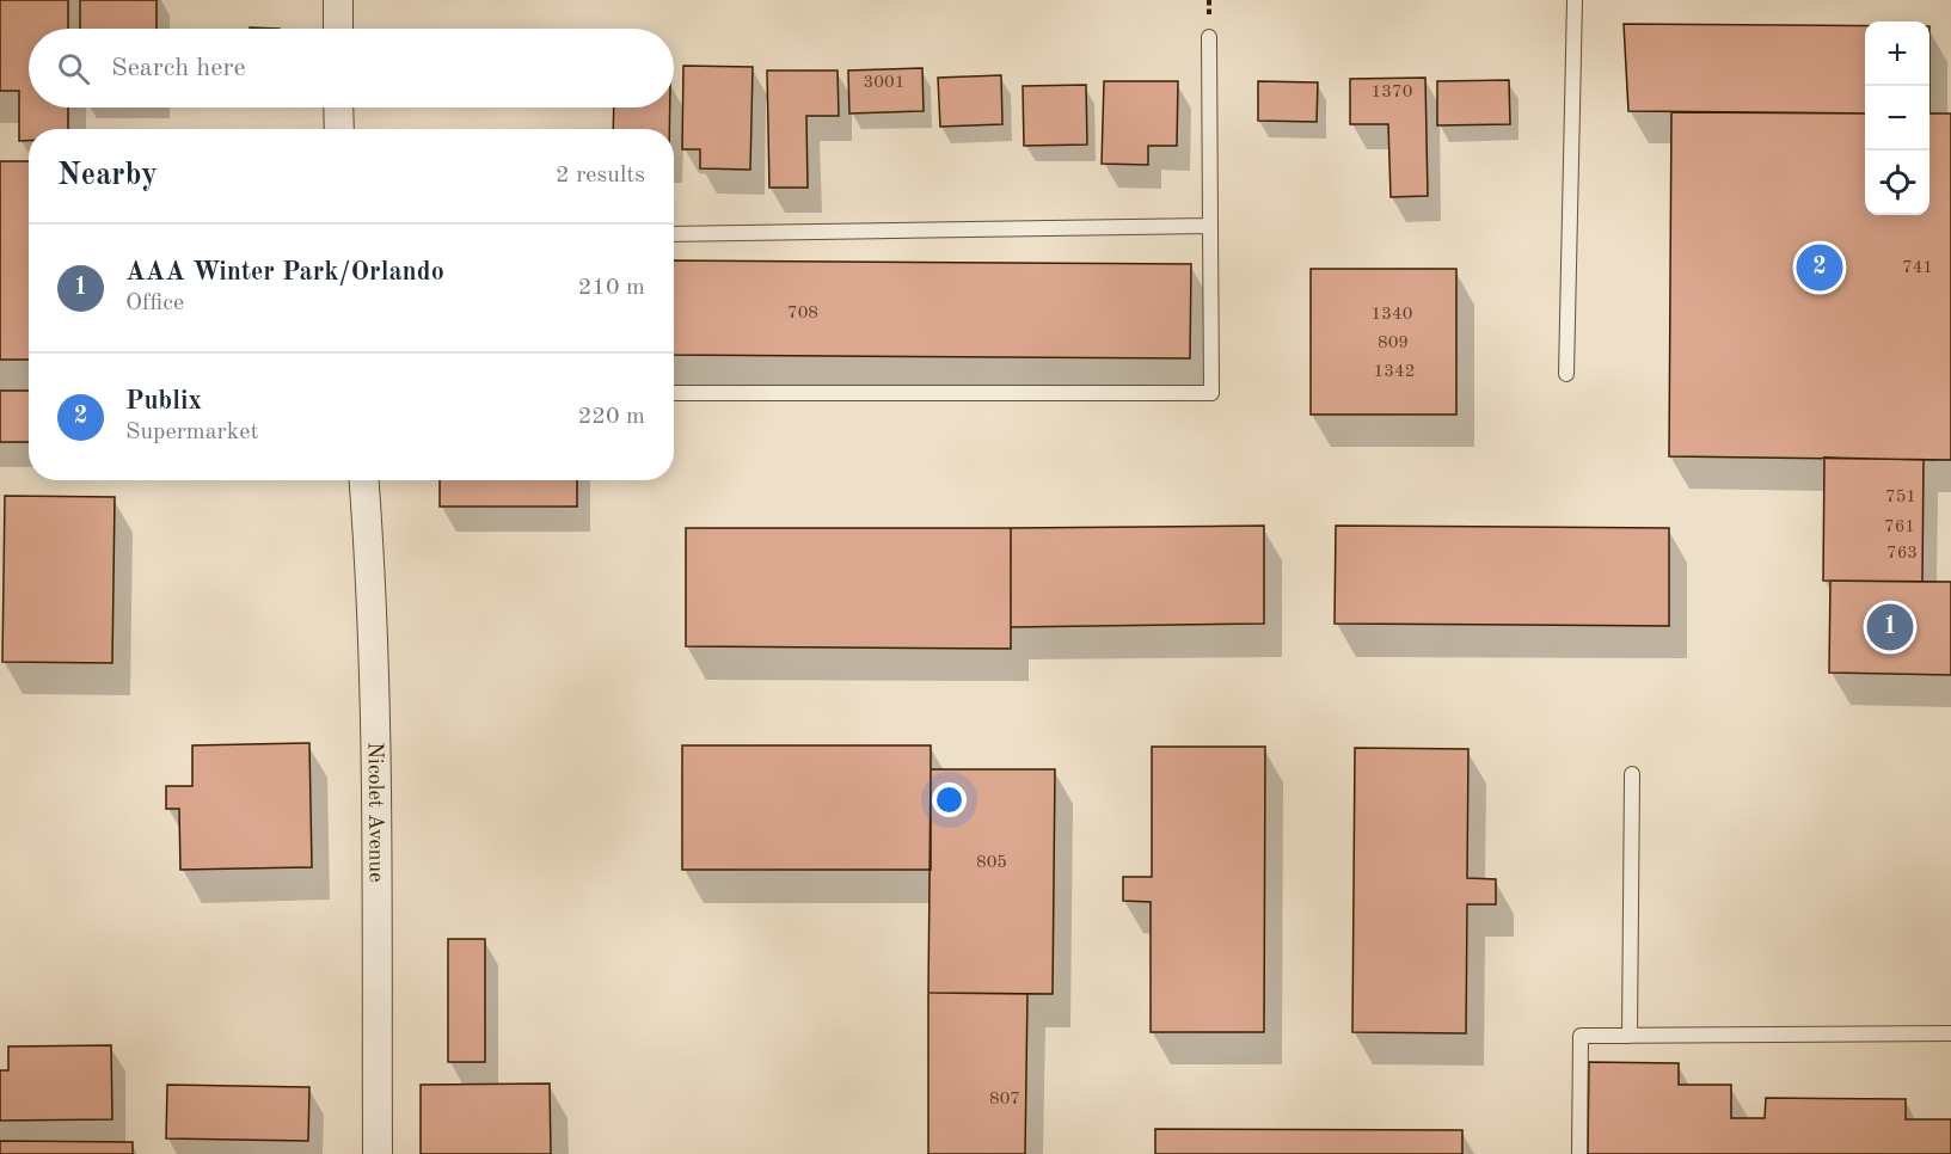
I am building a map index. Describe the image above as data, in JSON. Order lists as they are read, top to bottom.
{
  "streets": {
    "street": ["Nicolet Avenue"]
  },
  "house_numbers": [
    "3001",
    "1370",
    "741",
    "708",
    "1340",
    "809",
    "1342",
    "751",
    "761",
    "763",
    "805",
    "807"
  ],
  "page": {
    "map_buttons": ["+", "−"],
    "search": "Search here",
    "heading": ["Nearby", "2 results"],
    "list": [
      {
        "mark": "1",
        "name": "AAA Winter Park/Orlando",
        "note": "Office",
        "value": "210 m"
      },
      {
        "mark": "2",
        "name": "Publix",
        "note": "Supermarket",
        "value": "220 m"
      }
    ],
    "pins": ["2", "1"]
  }
}
